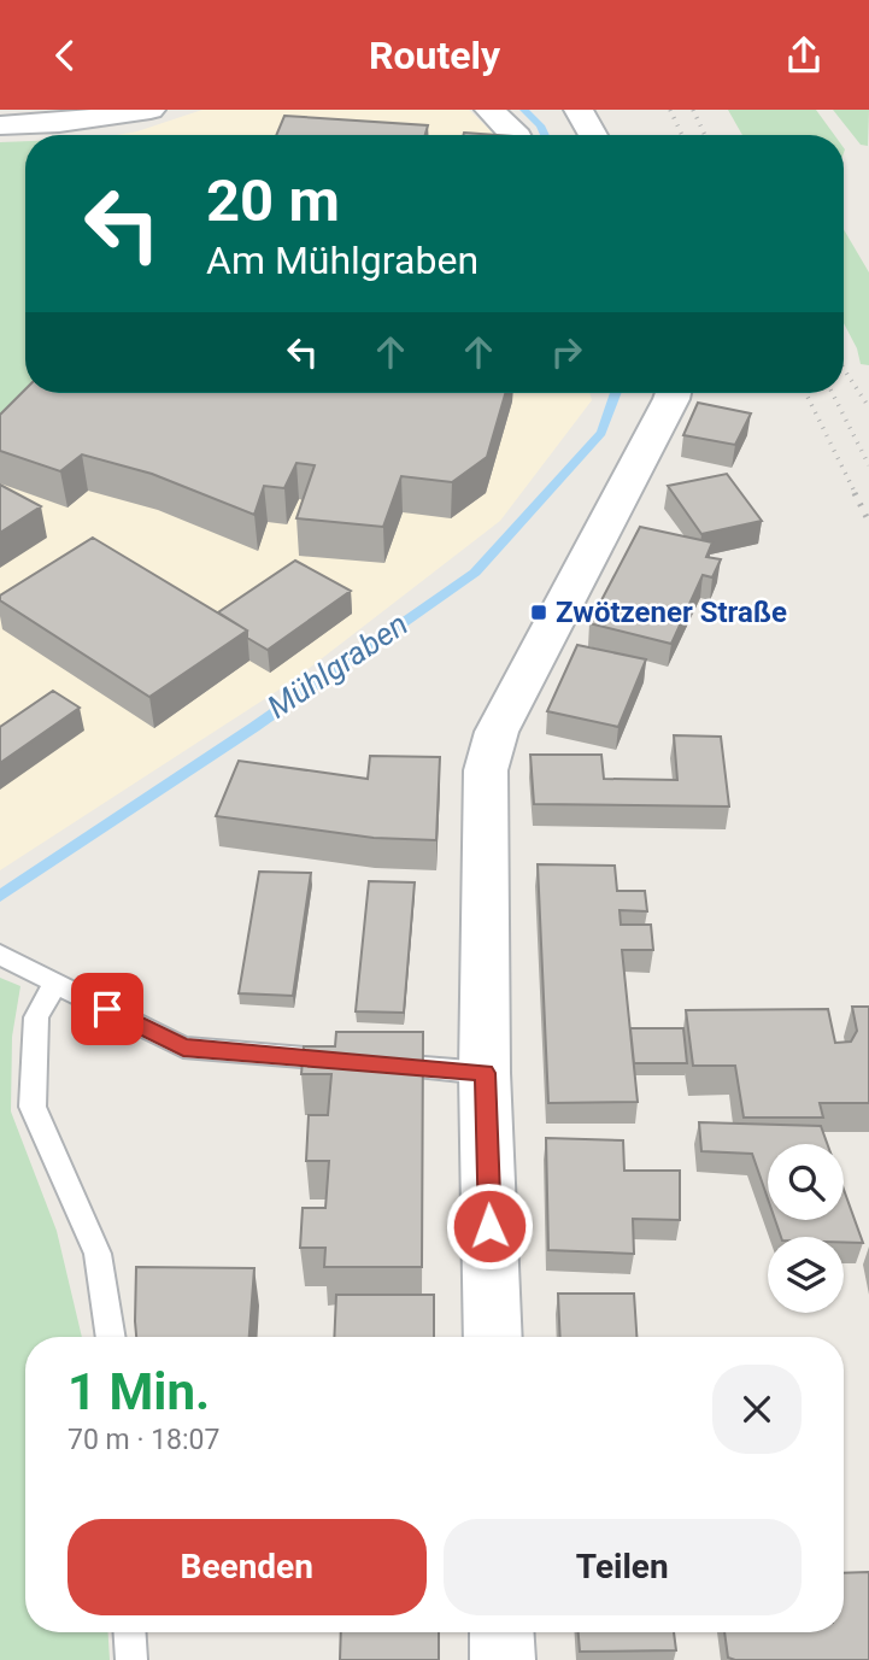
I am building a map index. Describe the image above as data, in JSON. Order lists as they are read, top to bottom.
{
  "water": ["Mühlgraben"],
  "places": {
    "transit": ["Zwötzener Straße"]
  },
  "page": {
    "header": "Routely",
    "turn": ["20 m", "Am Mühlgraben"],
    "heading": ["1 Min.", "70 m · 18:07"],
    "buttons": ["Beenden", "Teilen"]
  }
}
